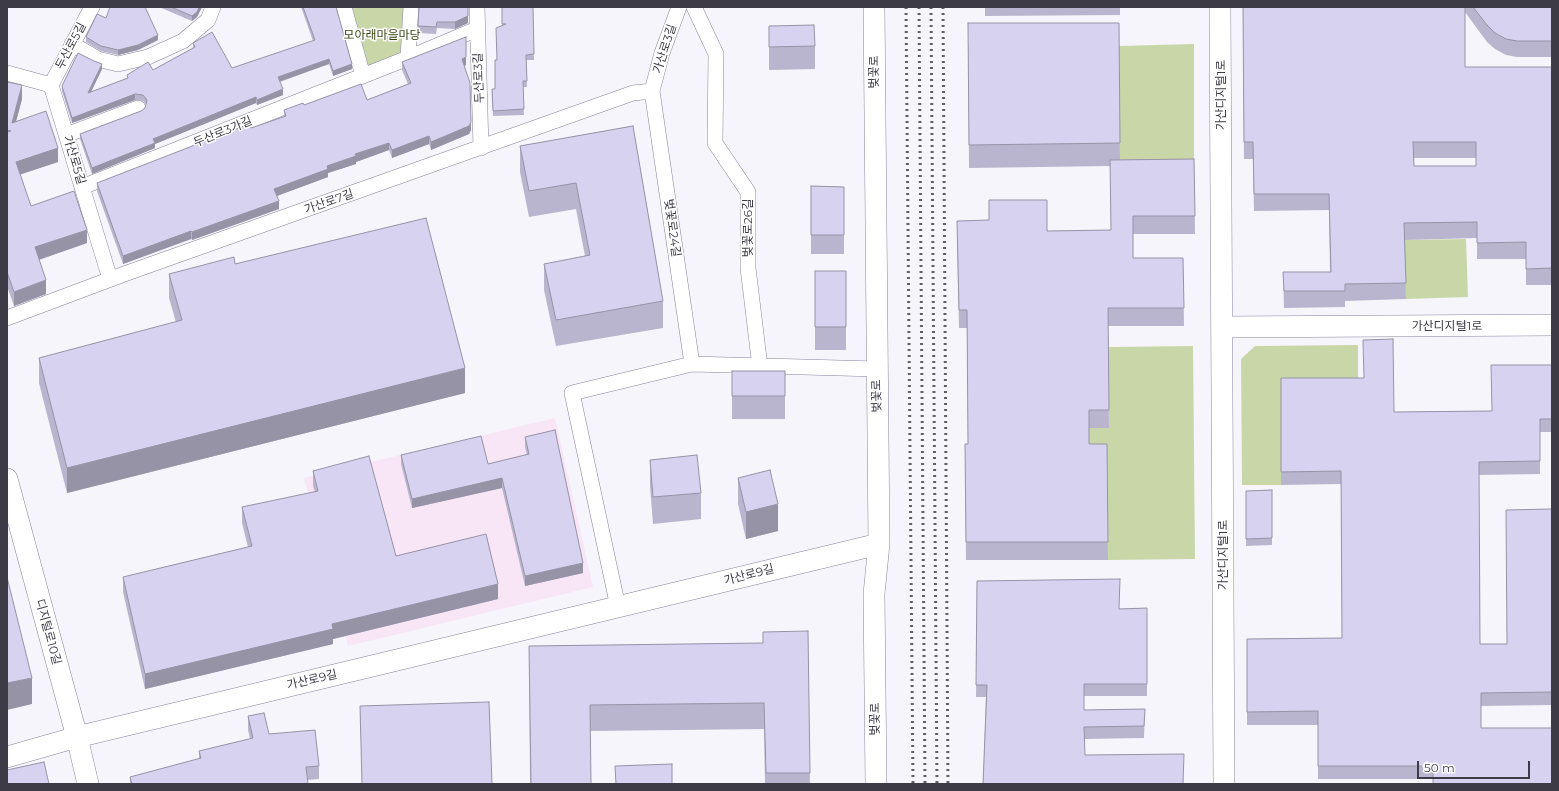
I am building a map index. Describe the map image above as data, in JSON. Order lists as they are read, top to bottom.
{
  "streets": {
    "street": [
      "두산로5길",
      "가산로3길",
      "벚꽃로",
      "두산로3길",
      "가산디지털1로",
      "두산로3가길",
      "가산로5길",
      "가산로7길",
      "벚꽃로24길",
      "벚꽃로26길",
      "가산로9길",
      "디지털로10길"
    ]
  },
  "crossings": [
    ["두산로5길", "가산로5길"],
    ["가산로3길", "가산로7길"],
    ["가산로3길", "벚꽃로24길"],
    ["벚꽃로", "가산로9길"],
    ["두산로3길", "두산로3가길"],
    ["두산로3길", "가산로7길"],
    ["두산로3가길", "가산로5길"],
    ["가산로5길", "가산로7길"],
    ["가산로7길", "벚꽃로24길"],
    ["가산로9길", "디지털로10길"]
  ],
  "parks": ["모아래마을마당"],
  "scale_bar": "50 m"
}
